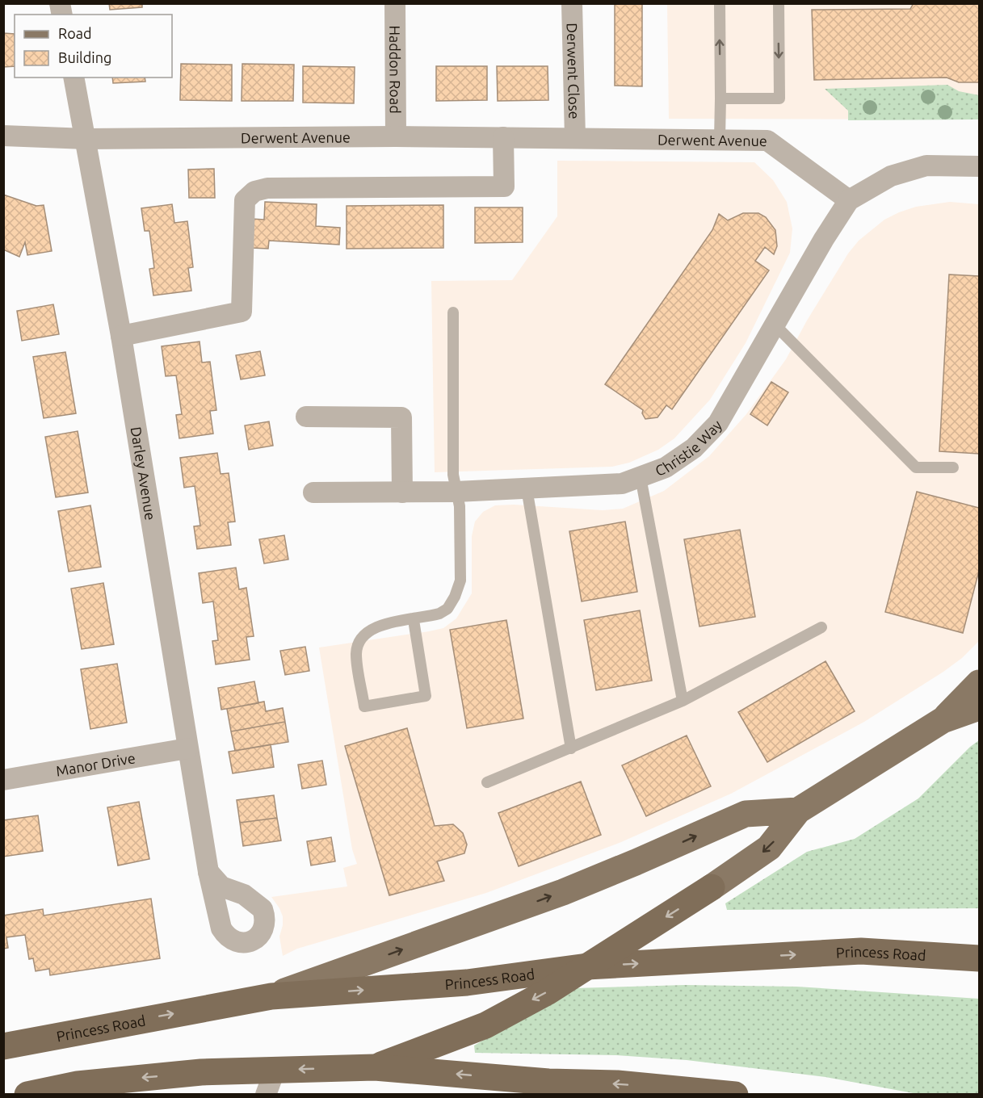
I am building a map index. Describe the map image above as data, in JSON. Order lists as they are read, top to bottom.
{
  "streets": {
    "highway": ["Princess Road"],
    "street": [
      "Haddon Road",
      "Derwent Close",
      "Derwent Avenue",
      "Christie Way",
      "Darley Avenue",
      "Manor Drive"
    ]
  },
  "crossings": [
    ["Haddon Road", "Derwent Avenue"],
    ["Derwent Close", "Derwent Avenue"],
    ["Derwent Avenue", "Christie Way"],
    ["Derwent Avenue", "Darley Avenue"],
    ["Darley Avenue", "Manor Drive"]
  ],
  "legend": ["Road", "Building"]
}
